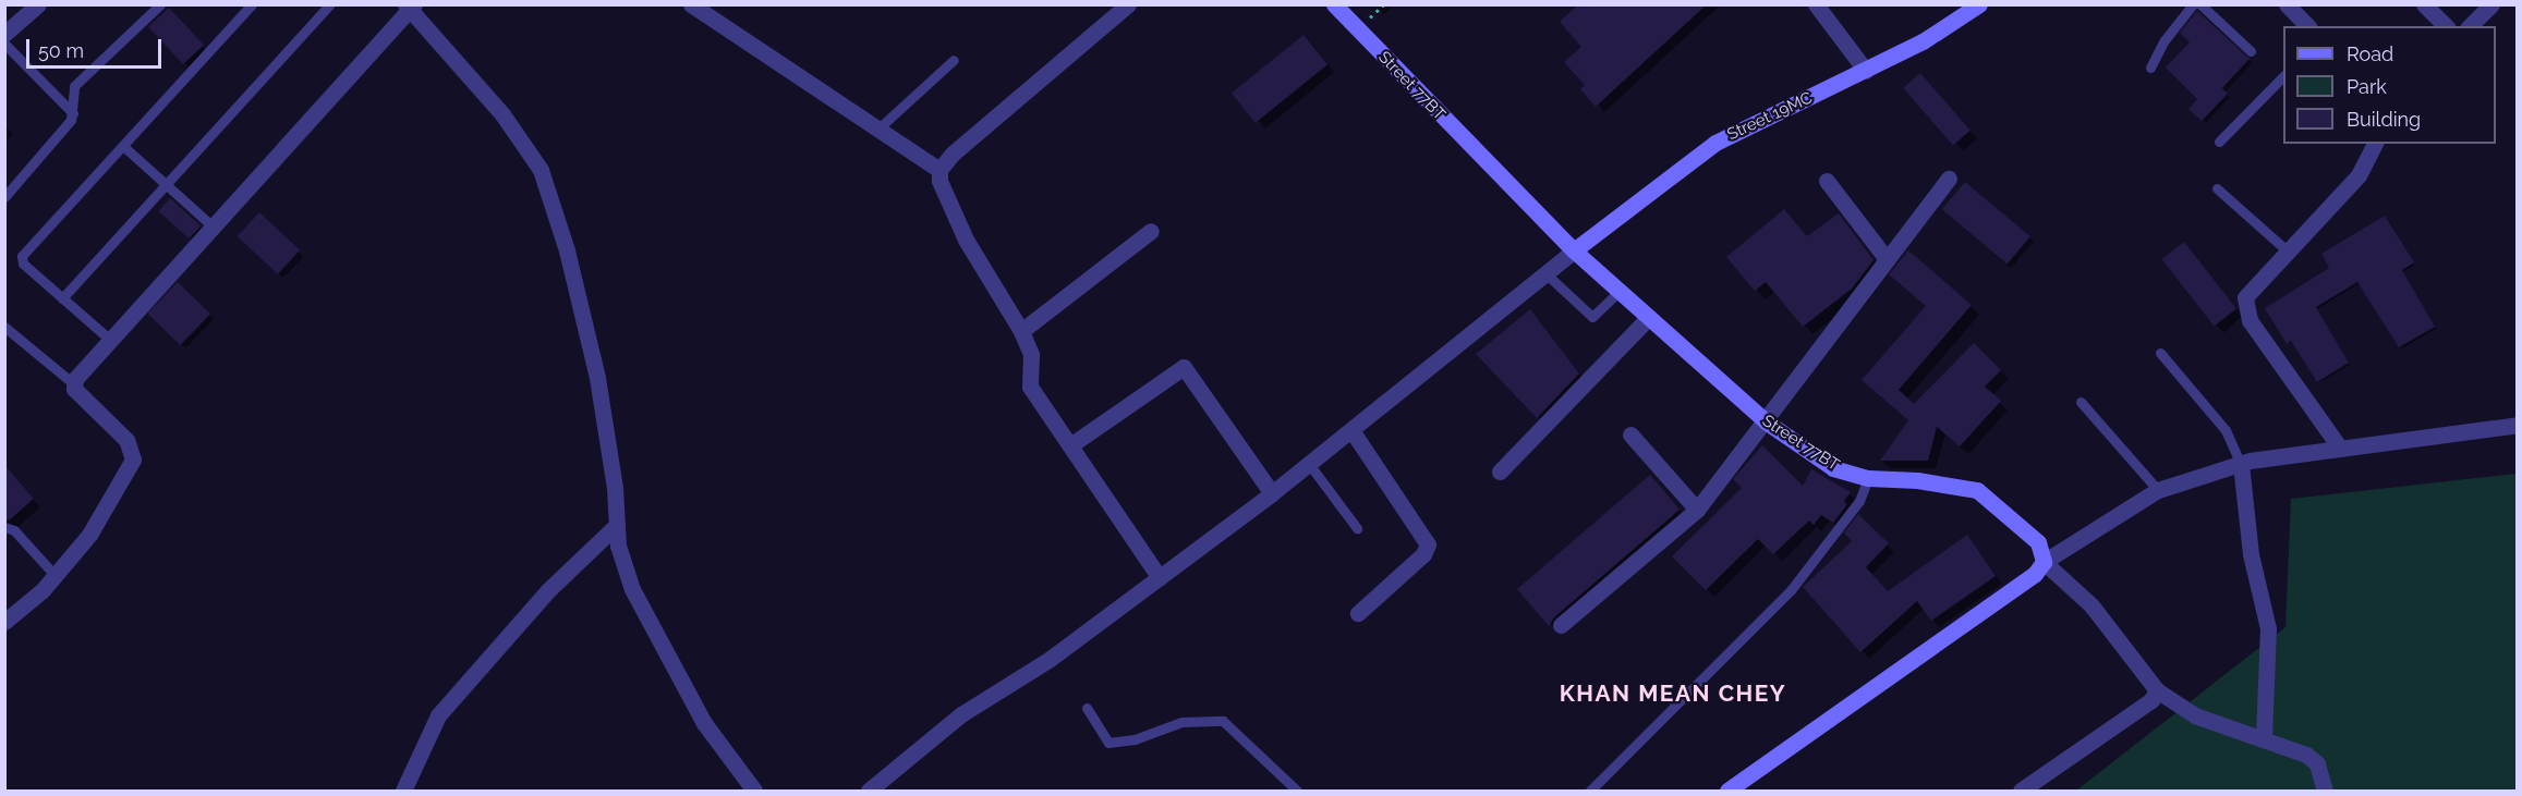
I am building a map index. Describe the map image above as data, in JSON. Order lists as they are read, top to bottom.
{
  "streets": {
    "street": ["Street 77BT", "Street 19MC"]
  },
  "crossings": [
    ["Street 77BT", "Street 19MC"]
  ],
  "districts": ["KHAN MEAN CHEY"],
  "legend": ["Road", "Park", "Building"],
  "scale_bar": "50 m"
}
